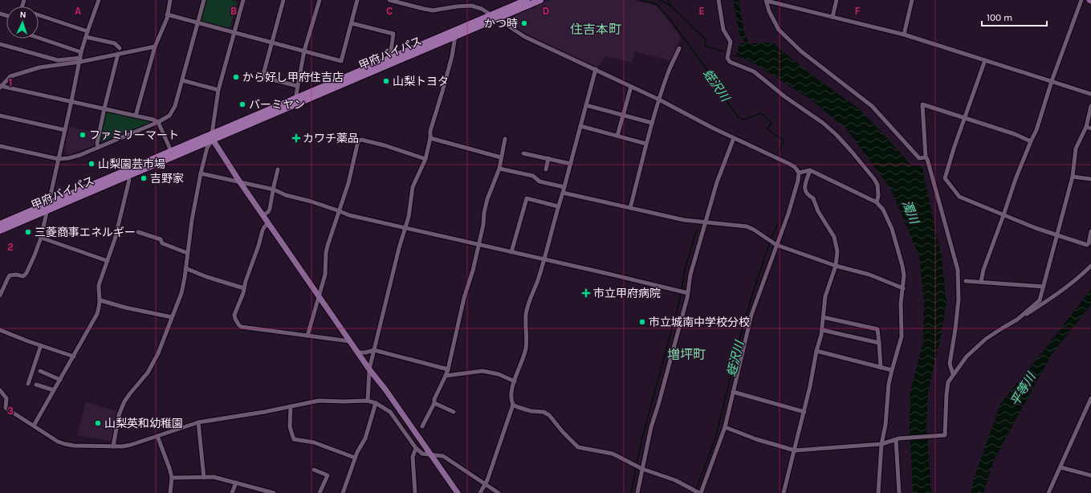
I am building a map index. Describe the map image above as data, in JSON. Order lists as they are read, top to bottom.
{
  "streets": {
    "highway": ["甲府バイパス"]
  },
  "districts": ["住吉本町", "増坪町"],
  "water": ["蛭沢川", "濁川", "平等川"],
  "places": {
    "other": [
      "かつ時",
      "から好し甲府住吉店",
      "山梨トヨタ",
      "バーミヤン",
      "ファミリーマート",
      "山梨園芸市場",
      "吉野家",
      "三菱商事エネルギー",
      "市立城南中学校分校",
      "山梨英和幼稚園"
    ],
    "health": ["カワチ薬品", "市立甲府病院"]
  },
  "scale_bar": "100 m",
  "north": "top",
  "grid": {
    "columns": [
      "A",
      "B",
      "C",
      "D",
      "E",
      "F"
    ],
    "rows": ["1", "2", "3"]
  }
}
